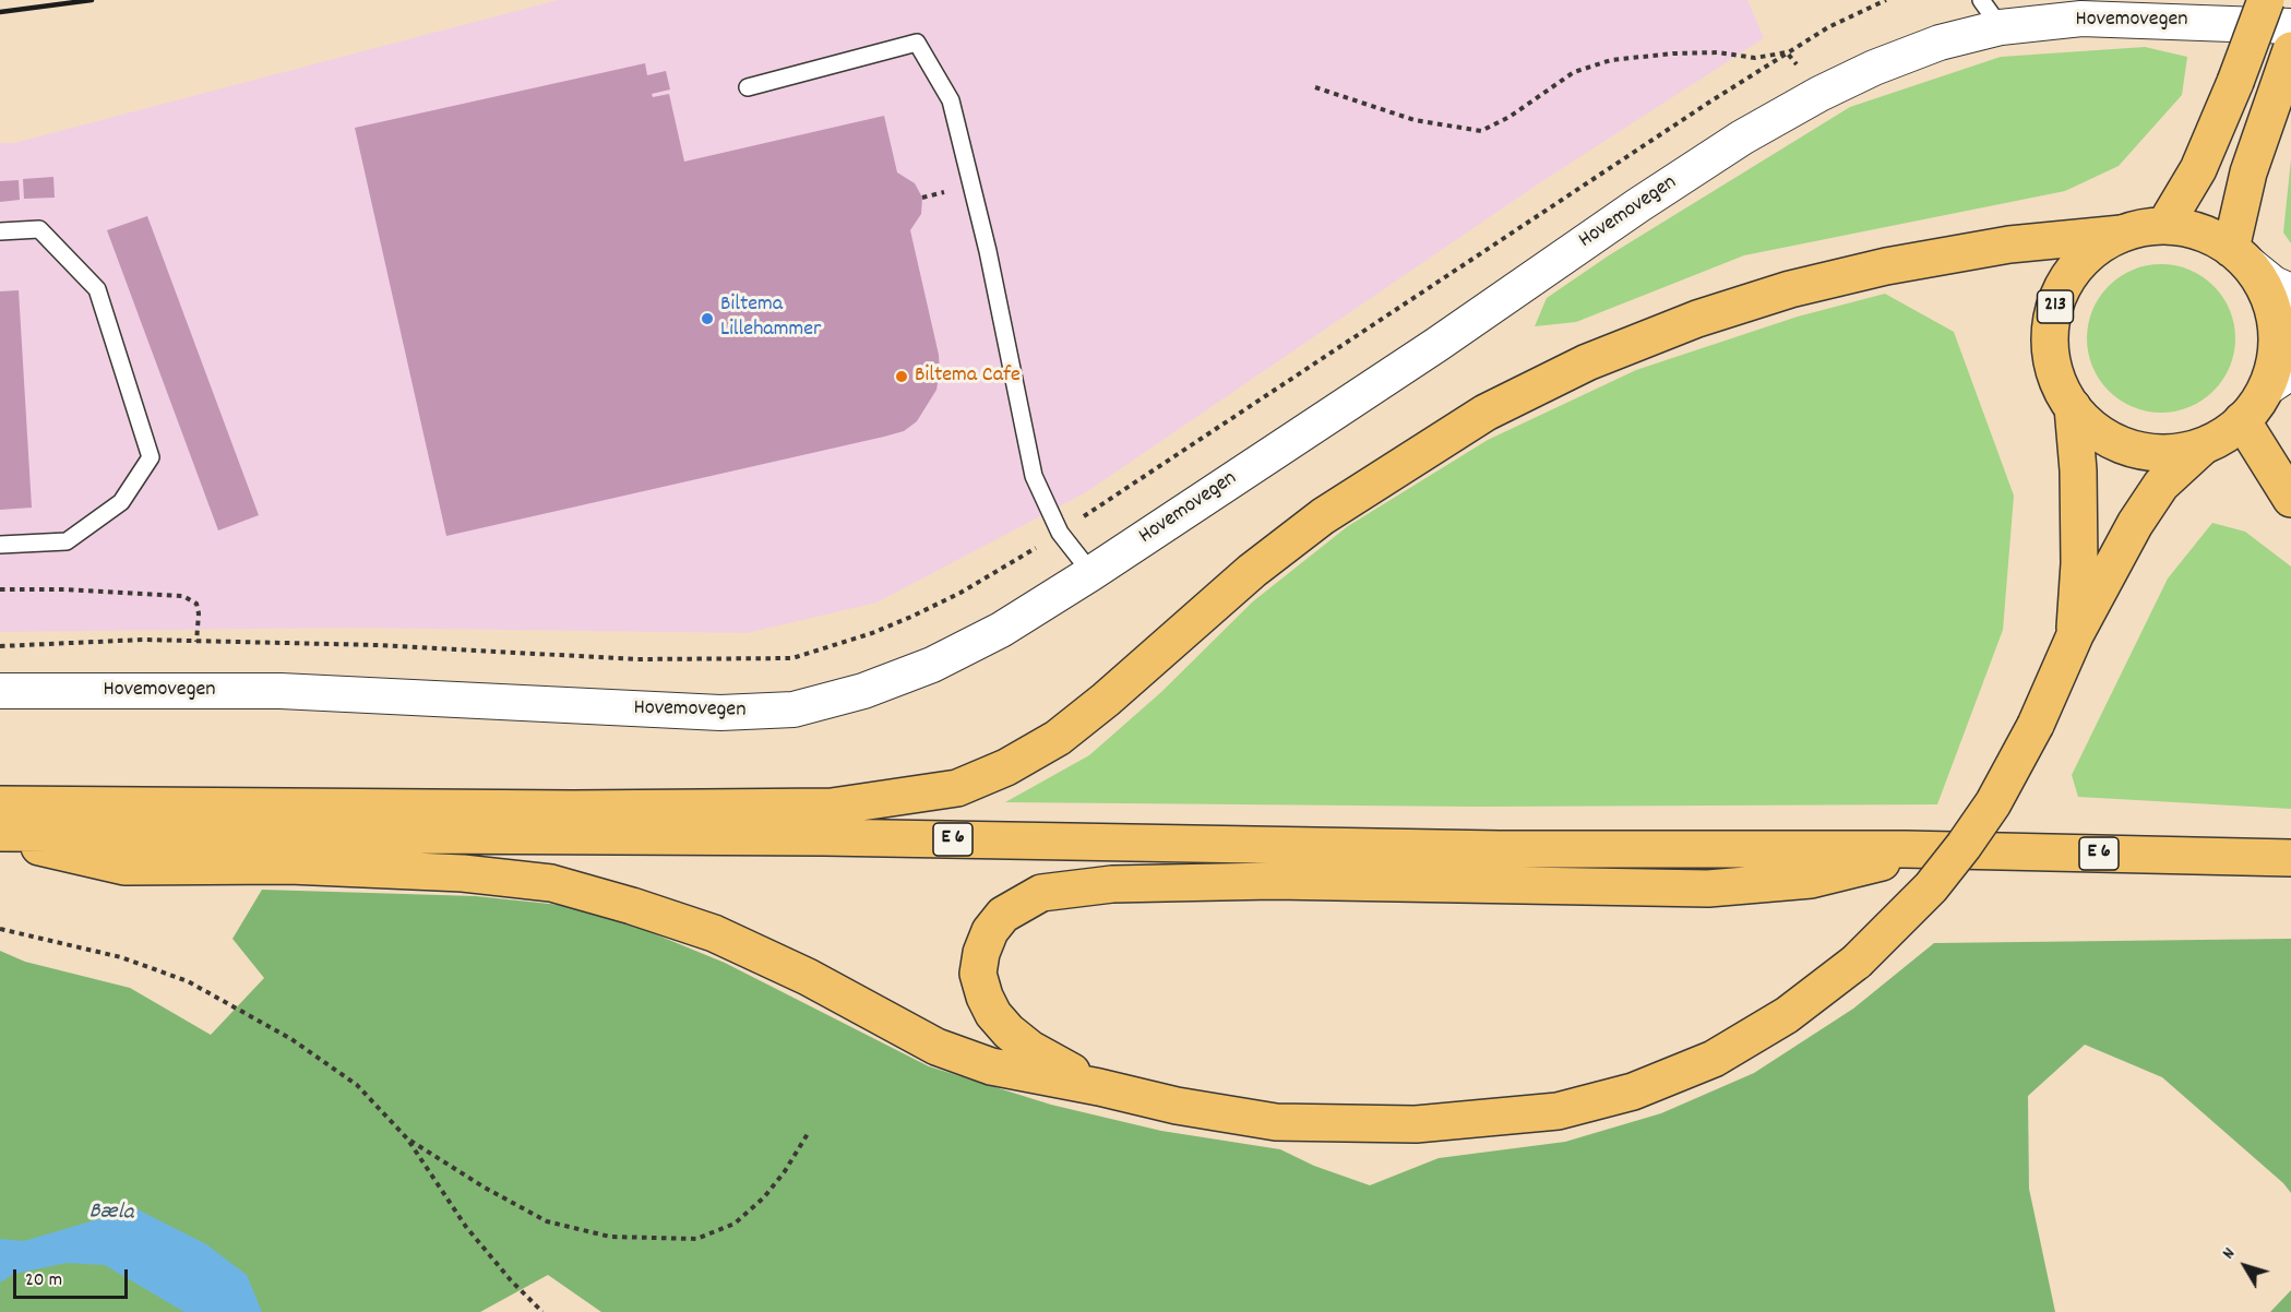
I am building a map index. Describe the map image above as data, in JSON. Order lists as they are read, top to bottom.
{
  "streets": {
    "main road": ["213", "E 6"],
    "street": ["Hovemovegen"]
  },
  "water": ["Bæla"],
  "places": ["Biltema Lillehammer", "Biltema Cafe"],
  "scale_bar": "20 m",
  "north": "top left"
}
